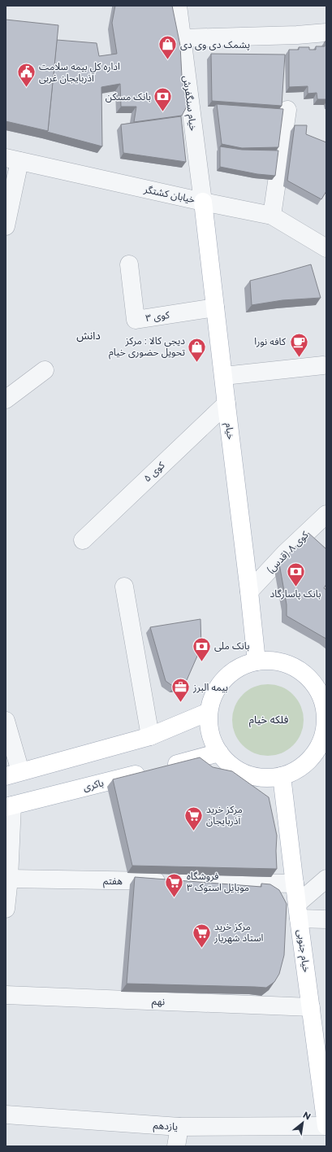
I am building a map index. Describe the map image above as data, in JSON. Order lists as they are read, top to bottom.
{
  "streets": {
    "main road": ["خیام", "باکری", "خیام جنوبی"],
    "street": [
      "خیام سنگفرش",
      "خیابان کشتگر",
      "کوی ۳",
      "کوی ۵",
      "کوی ۸ (قدس)",
      "هفتم",
      "نهم",
      "یازدهم"
    ]
  },
  "crossings": [
    ["خیام سنگفرش", "خیابان کشتگر"],
    ["خیام سنگفرش", "خیام"],
    ["خیابان کشتگر", "خیام"],
    ["کوی ۳", "خیام"],
    ["خیام", "کوی ۵"],
    ["خیام", "کوی ۸ (قدس)"],
    ["هفتم", "خیام جنوبی"],
    ["خیام جنوبی", "نهم"],
    ["خیام جنوبی", "یازدهم"]
  ],
  "districts": ["دانش", "فلکه خیام"],
  "places": {
    "shop": ["پشمک دی وی دی", "دیجی کالا : مرکز تحویل حضوری خیام"],
    "public building": ["اداره کل بیمه سلامت آذربایجان غربی"],
    "bank": ["بانک مسکن", "بانک پاسارگاد", "بانک ملی"],
    "cafe": ["کافه نورا"],
    "office": ["بیمه البرز"],
    "supermarket": ["مرکز خرید آذربایجان", "فروشگاه موبایل استوک ۳", "مرکز خرید استاد شهریار"]
  },
  "north": "top right"
}
